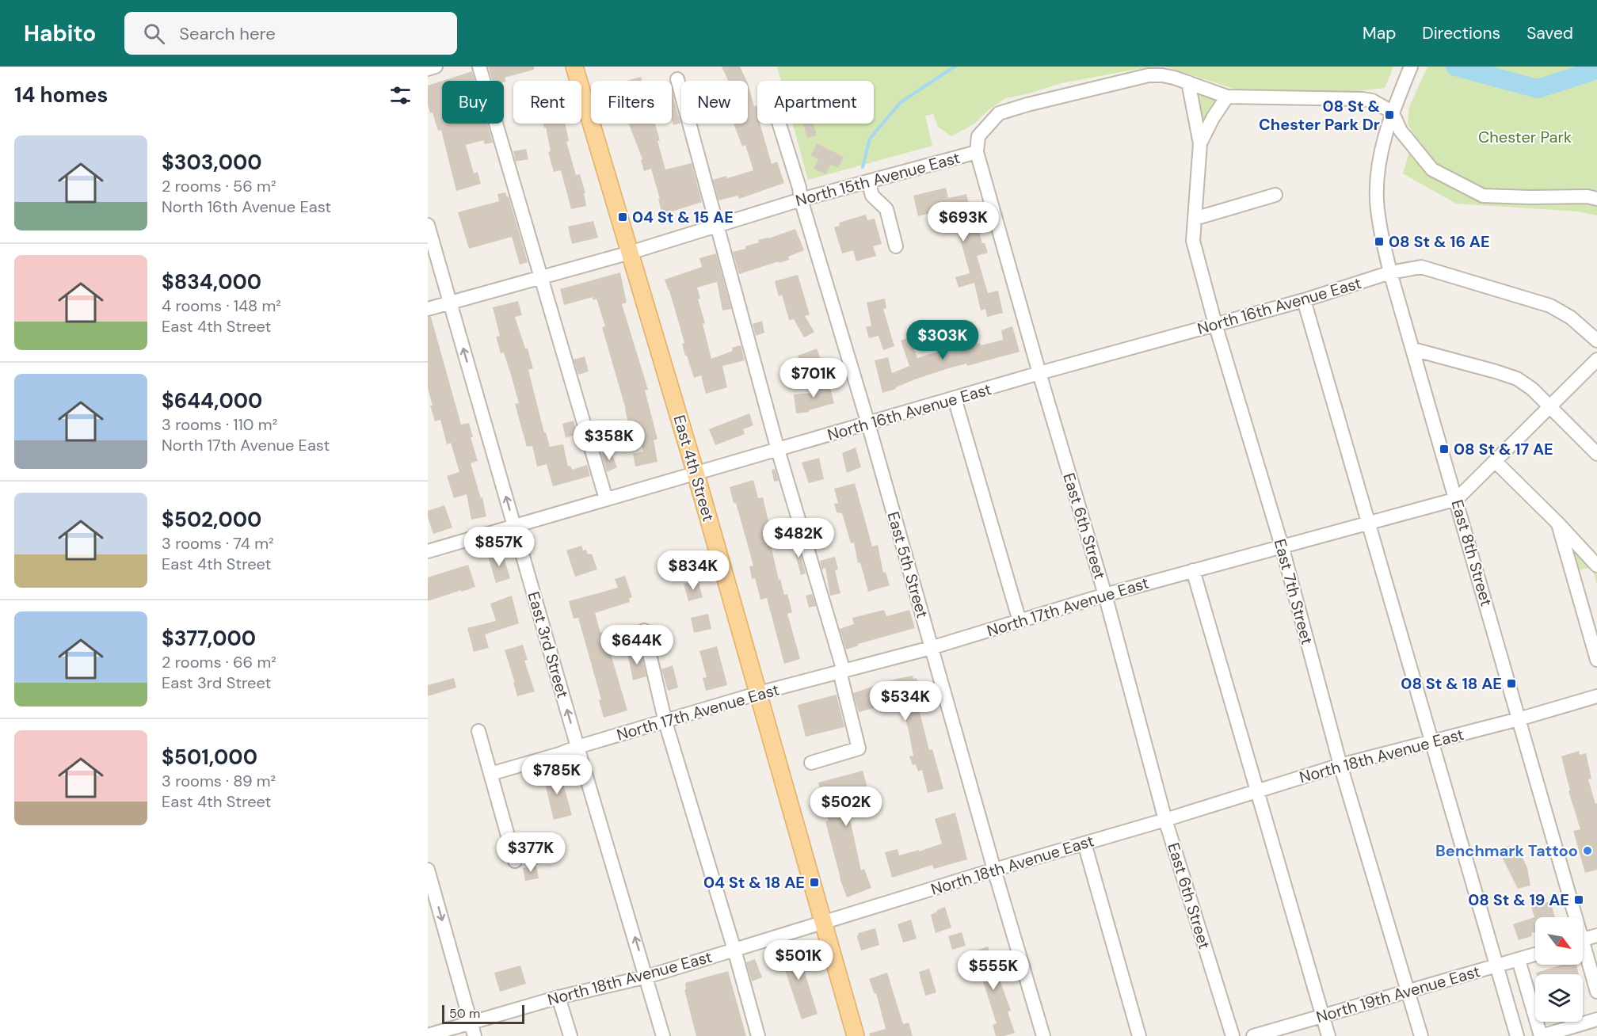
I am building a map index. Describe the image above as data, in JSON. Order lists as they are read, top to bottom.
{
  "streets": {
    "main road": ["East 4th Street"],
    "street": [
      "North 15th Avenue East",
      "North 16th Avenue East",
      "East 6th Street",
      "East 8th Street",
      "East 5th Street",
      "East 7th Street",
      "North 17th Avenue East",
      "East 3rd Street",
      "North 18th Avenue East",
      "North 19th Avenue East"
    ]
  },
  "crossings": [
    ["North 15th Avenue East", "East 4th Street"],
    ["North 15th Avenue East", "East 6th Street"],
    ["North 15th Avenue East", "East 8th Street"],
    ["North 15th Avenue East", "East 5th Street"],
    ["North 15th Avenue East", "East 7th Street"],
    ["North 15th Avenue East", "East 3rd Street"],
    ["North 16th Avenue East", "East 4th Street"],
    ["North 16th Avenue East", "East 6th Street"],
    ["North 16th Avenue East", "East 8th Street"],
    ["North 16th Avenue East", "East 5th Street"],
    ["North 16th Avenue East", "East 7th Street"],
    ["North 16th Avenue East", "East 3rd Street"],
    ["East 4th Street", "North 17th Avenue East"],
    ["East 4th Street", "North 18th Avenue East"],
    ["East 6th Street", "North 17th Avenue East"],
    ["East 6th Street", "North 18th Avenue East"],
    ["East 8th Street", "North 17th Avenue East"],
    ["East 8th Street", "North 18th Avenue East"],
    ["East 5th Street", "North 17th Avenue East"],
    ["East 5th Street", "North 18th Avenue East"],
    ["East 7th Street", "North 17th Avenue East"],
    ["East 7th Street", "North 18th Avenue East"],
    ["East 7th Street", "North 19th Avenue East"],
    ["North 17th Avenue East", "East 3rd Street"],
    ["East 3rd Street", "North 18th Avenue East"]
  ],
  "parks": ["Chester Park"],
  "places": {
    "transit": [
      "08 St & Chester Park Dr",
      "04 St & 15 AE",
      "08 St & 16 AE",
      "08 St & 17 AE",
      "08 St & 18 AE",
      "04 St & 18 AE",
      "08 St & 19 AE"
    ],
    "other": ["Benchmark Tattoo"]
  },
  "scale_bar": "50 m",
  "north": "bottom right",
  "page": {
    "header": "Habito",
    "search": "Search here",
    "nav": ["Map", "Directions", "Saved"],
    "heading": "14 homes",
    "chip": [
      "Buy",
      "Rent",
      "Filters",
      "New",
      "Apartment"
    ],
    "list": [
      {
        "name": "$303,000",
        "note": "2 rooms · 56 m² · North 16th Avenue East"
      },
      {
        "name": "$834,000",
        "note": "4 rooms · 148 m² · East 4th Street"
      },
      {
        "name": "$644,000",
        "note": "3 rooms · 110 m² · North 17th Avenue East"
      },
      {
        "name": "$502,000",
        "note": "3 rooms · 74 m² · East 4th Street"
      },
      {
        "name": "$377,000",
        "note": "2 rooms · 66 m² · East 3rd Street"
      },
      {
        "name": "$501,000",
        "note": "3 rooms · 89 m² · East 4th Street"
      }
    ],
    "price": [
      "$693K",
      "$303K",
      "$701K",
      "$358K",
      "$482K",
      "$857K",
      "$834K",
      "$644K",
      "$534K",
      "$785K",
      "$502K",
      "$377K",
      "$501K",
      "$555K"
    ],
    "scale": "50 m"
  }
}
